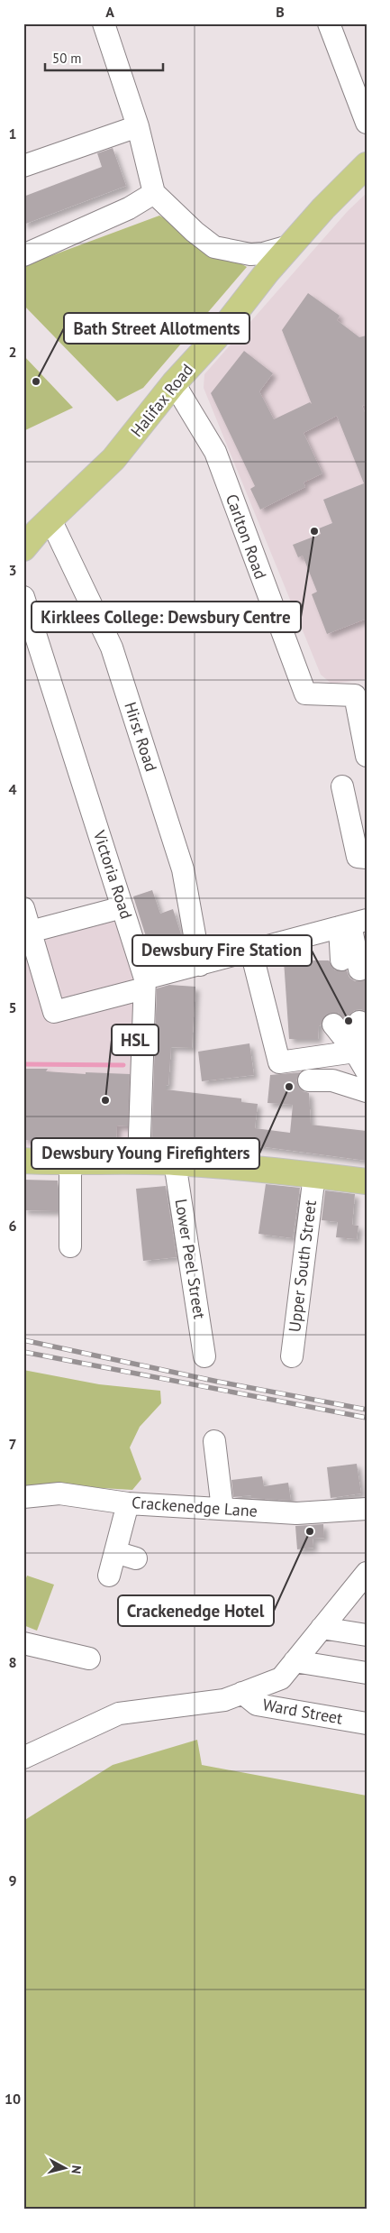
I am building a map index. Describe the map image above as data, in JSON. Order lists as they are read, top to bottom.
{
  "streets": {
    "main road": ["Halifax Road"],
    "street": [
      "Carlton Road",
      "Hirst Road",
      "Victoria Road",
      "Lower Peel Street",
      "Upper South Street",
      "Crackenedge Lane",
      "Ward Street"
    ]
  },
  "crossings": [
    ["Halifax Road", "Carlton Road"],
    ["Halifax Road", "Hirst Road"]
  ],
  "places": [
    "Bath Street Allotments",
    "Kirklees College: Dewsbury Centre",
    "Dewsbury Fire Station",
    "Dewsbury Young Firefighters",
    "HSL",
    "Crackenedge Hotel"
  ],
  "scale_bar": "50 m",
  "north": "right",
  "grid": {
    "columns": ["A", "B"],
    "rows": [
      "1",
      "2",
      "3",
      "4",
      "5",
      "6",
      "7",
      "8",
      "9",
      "10"
    ]
  }
}
